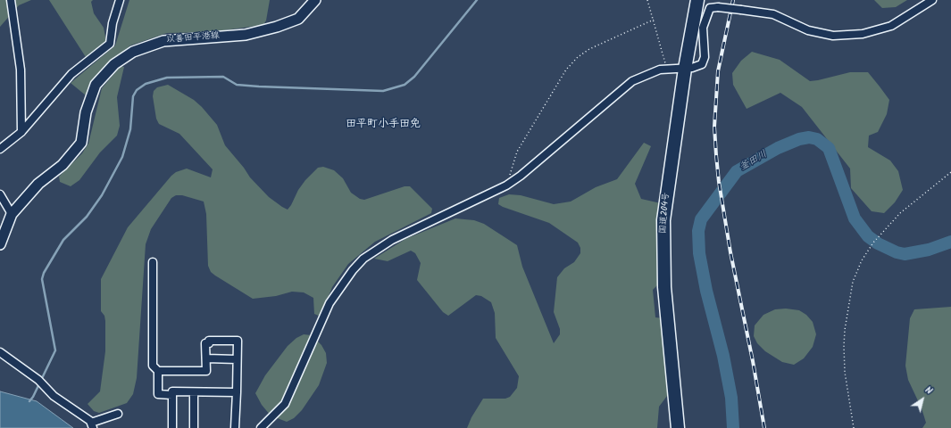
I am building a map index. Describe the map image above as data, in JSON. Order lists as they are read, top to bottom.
{
  "streets": {
    "highway": ["国道204号"],
    "main road": ["以善田平港線"]
  },
  "districts": ["田平町小手田免"],
  "water": ["釜田川"],
  "north": "top right"
}
